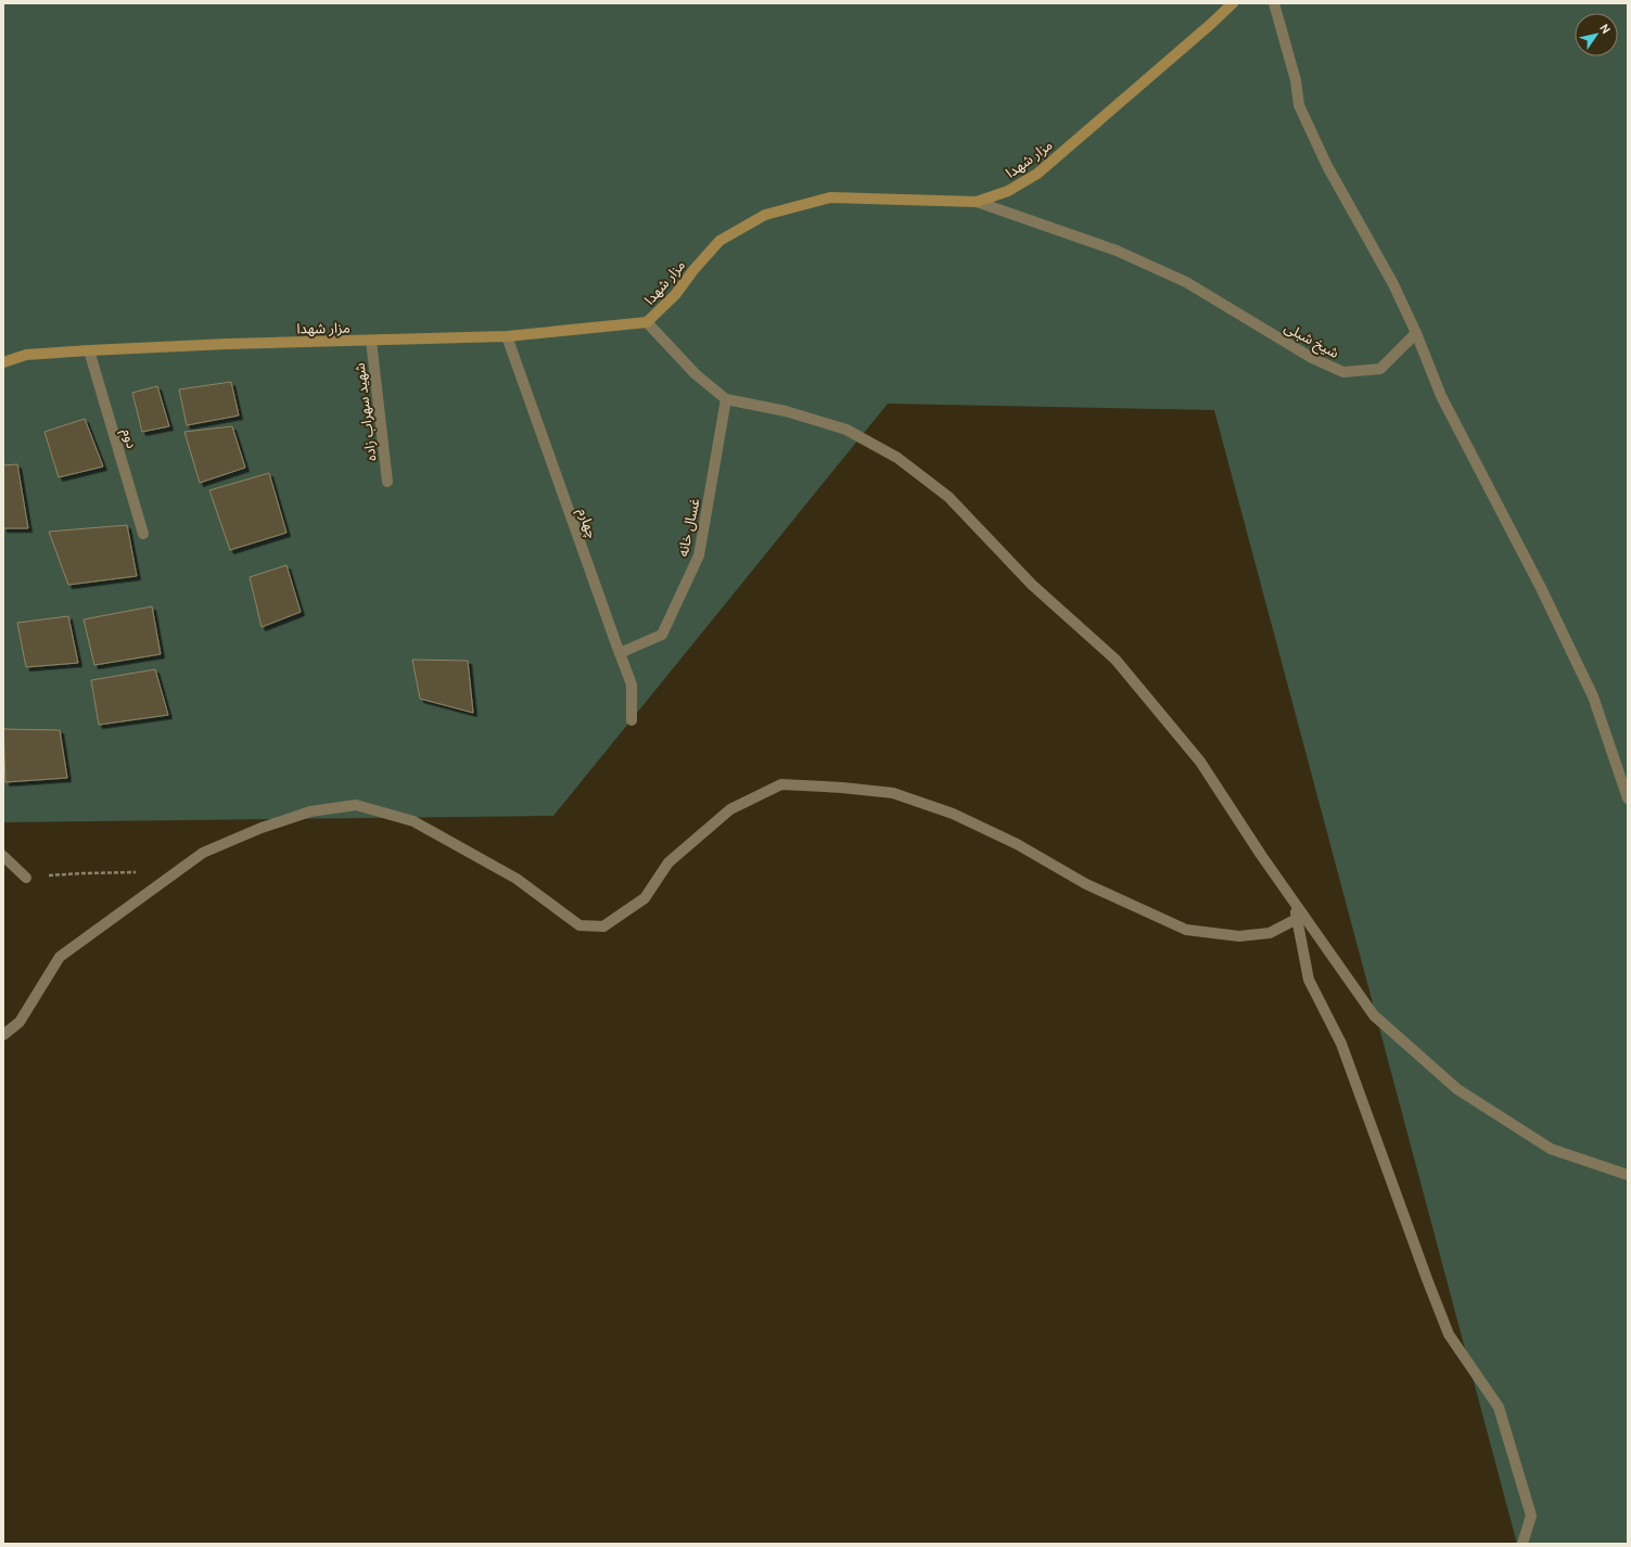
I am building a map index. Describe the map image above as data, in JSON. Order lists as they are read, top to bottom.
{
  "streets": {
    "street": [
      "مزار شهدا",
      "شیخ شبلی",
      "شهید سهراب زاده",
      "دوم",
      "چهارم",
      "غسال خانه"
    ]
  },
  "crossings": [
    ["مزار شهدا", "شیخ شبلی"],
    ["مزار شهدا", "شهید سهراب زاده"],
    ["مزار شهدا", "دوم"],
    ["مزار شهدا", "چهارم"],
    ["چهارم", "غسال خانه"]
  ],
  "north": "top right"
}
